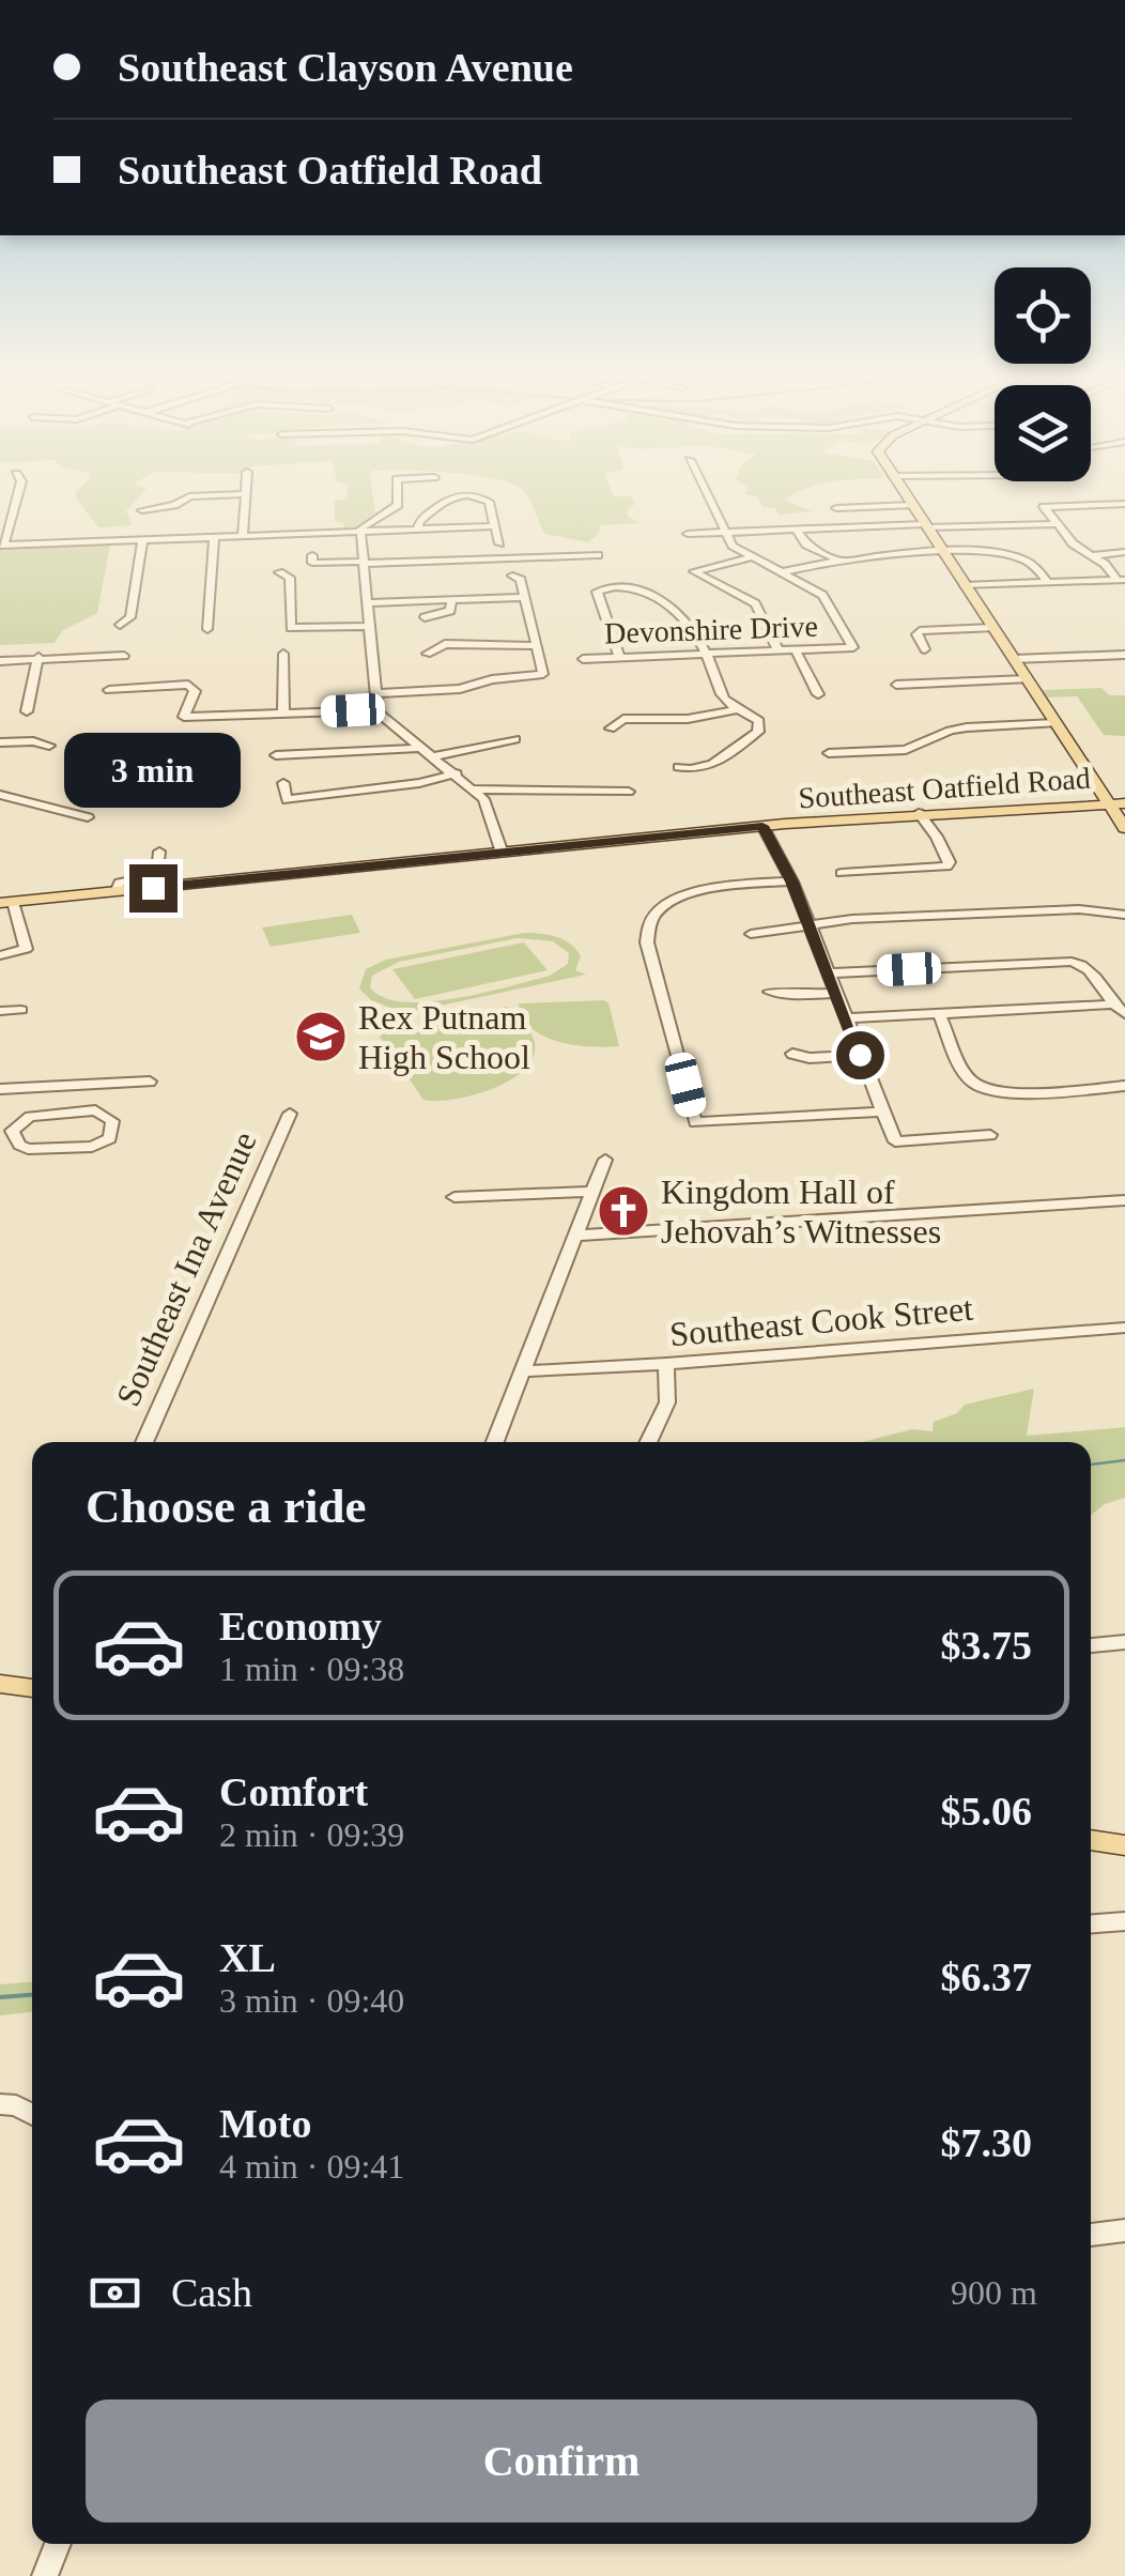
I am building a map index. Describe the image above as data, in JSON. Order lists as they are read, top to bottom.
{
  "streets": {
    "main road": ["Southeast Oatfield Road"],
    "street": ["Devonshire Drive", "Southeast Ina Avenue", "Southeast Cook Street"]
  },
  "places": {
    "school or university": ["Rex Putnam High School"],
    "church": ["Kingdom Hall of Jehovah’s Witnesses"]
  },
  "page": {
    "banner": ["Southeast Clayson Avenue", "Southeast Oatfield Road"],
    "bubble": "3 min",
    "heading": "Choose a ride",
    "list": [
      {
        "name": "Economy",
        "note": "1 min · 09:38",
        "value": "$3.75"
      },
      {
        "name": "Comfort",
        "note": "2 min · 09:39",
        "value": "$5.06"
      },
      {
        "name": "XL",
        "note": "3 min · 09:40",
        "value": "$6.37"
      },
      {
        "name": "Moto",
        "note": "4 min · 09:41",
        "value": "$7.30"
      }
    ],
    "pay": ["Cash", "900 m"],
    "buttons": "Confirm"
  }
}
